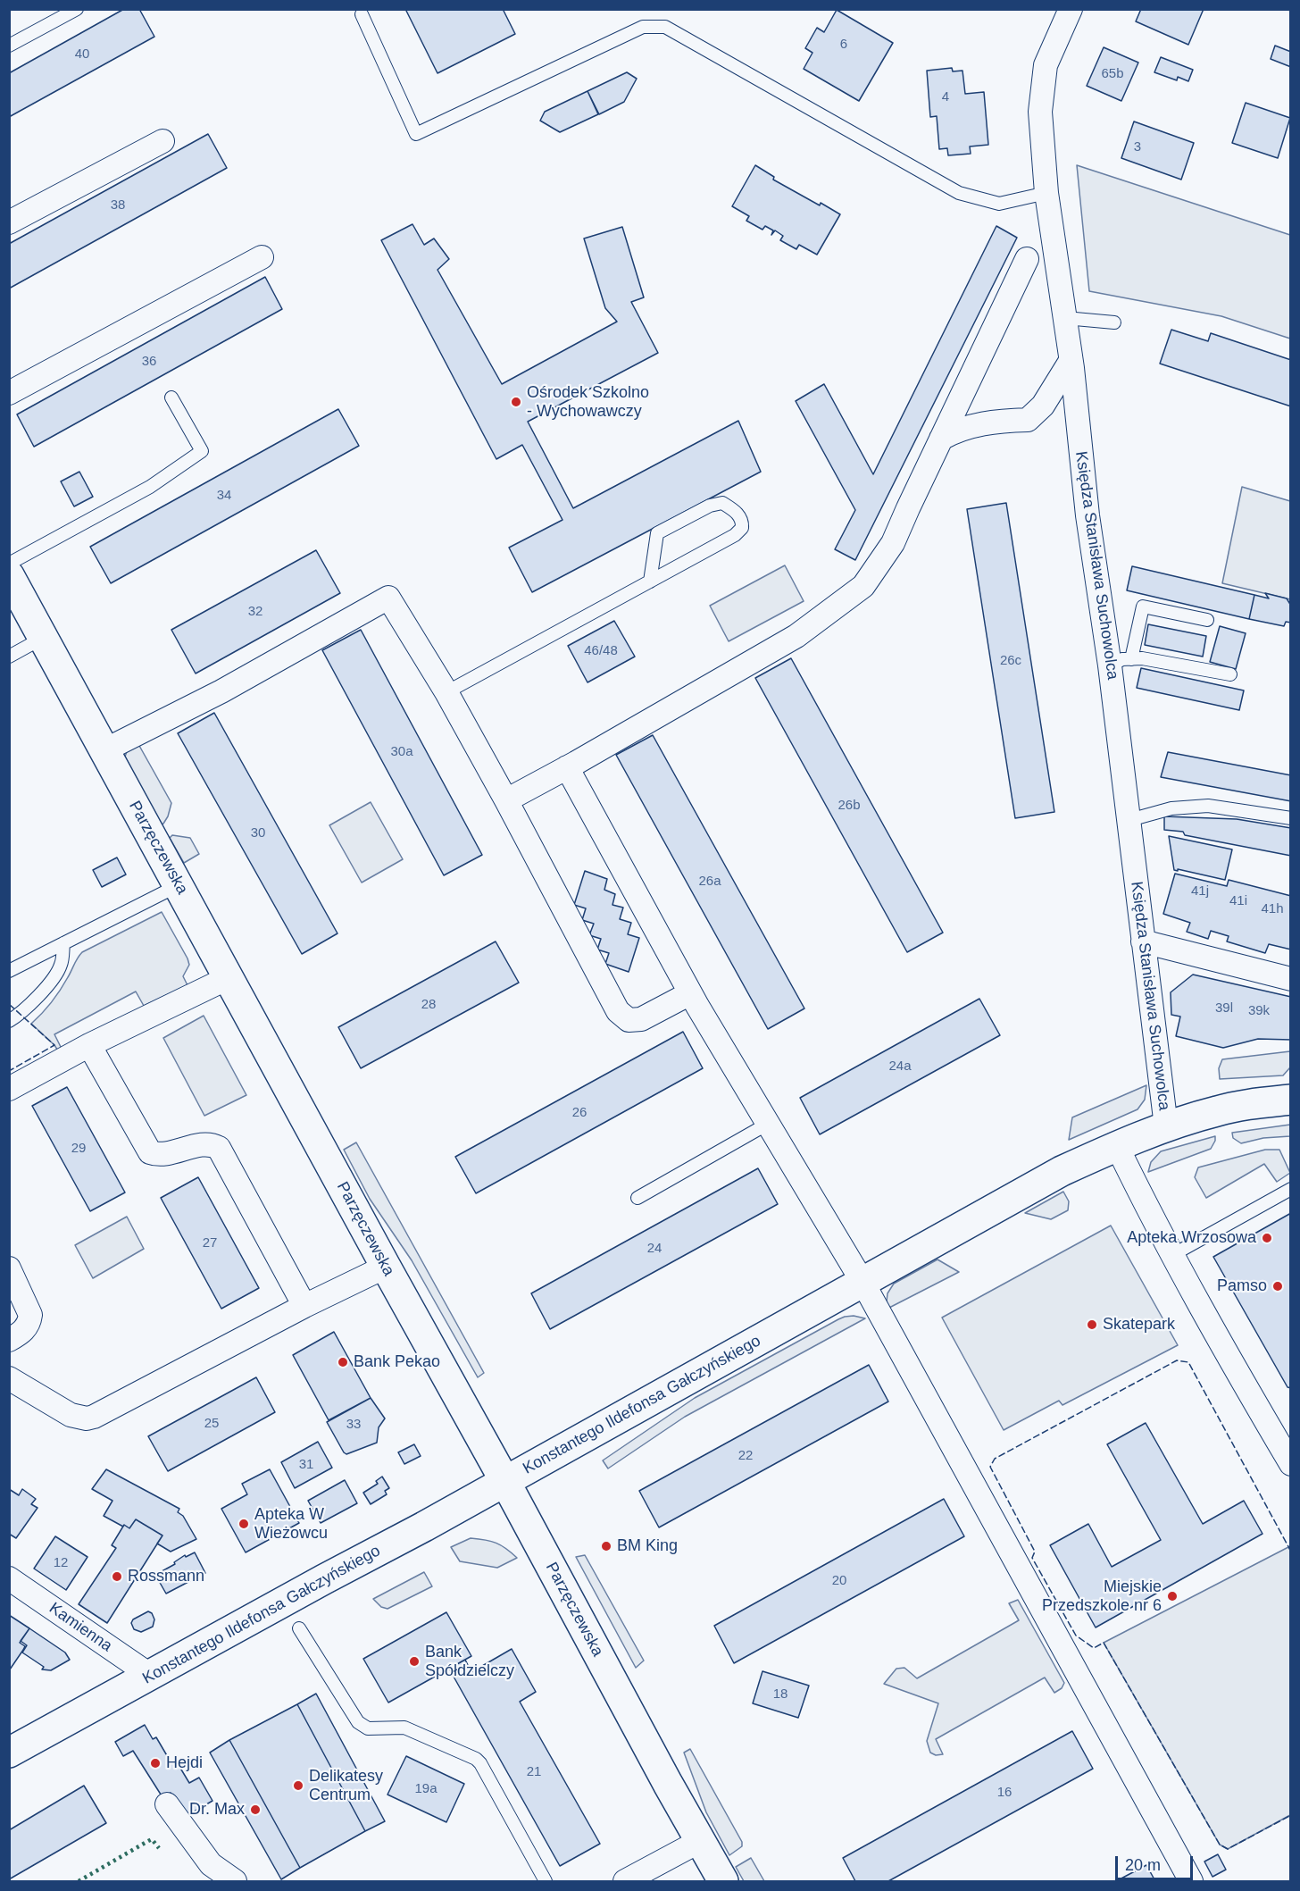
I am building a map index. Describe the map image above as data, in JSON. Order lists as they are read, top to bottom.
{
  "streets": {
    "street": [
      "Księdza Stanisława Suchowolca",
      "Parzęczewska",
      "Konstantego Ildefonsa Gałczyńskiego",
      "Kamienna"
    ]
  },
  "crossings": [
    ["Księdza Stanisława Suchowolca", "Konstantego Ildefonsa Gałczyńskiego"],
    ["Parzęczewska", "Konstantego Ildefonsa Gałczyńskiego"],
    ["Konstantego Ildefonsa Gałczyńskiego", "Kamienna"]
  ],
  "places": [
    "Ośrodek Szkolno - Wychowawczy",
    "Apteka Wrzosowa",
    "Pamso",
    "Skatepark",
    "Bank Pekao",
    "Apteka W Wieżowcu",
    "BM King",
    "Rossmann",
    "Miejskie Przedszkole nr 6",
    "Bank Spółdzielczy",
    "Hejdi",
    "Delikatesy Centrum",
    "Dr. Max"
  ],
  "house_numbers": [
    "6",
    "40",
    "65b",
    "4",
    "3",
    "38",
    "36",
    "34",
    "32",
    "46/48",
    "26c",
    "30a",
    "26b",
    "30",
    "26a",
    "41j",
    "41i",
    "41h",
    "28",
    "39l",
    "39k",
    "24a",
    "26",
    "29",
    "27",
    "24",
    "25",
    "33",
    "22",
    "31",
    "12",
    "20",
    "18",
    "21",
    "19a",
    "16"
  ],
  "scale_bar": "20 m"
}
